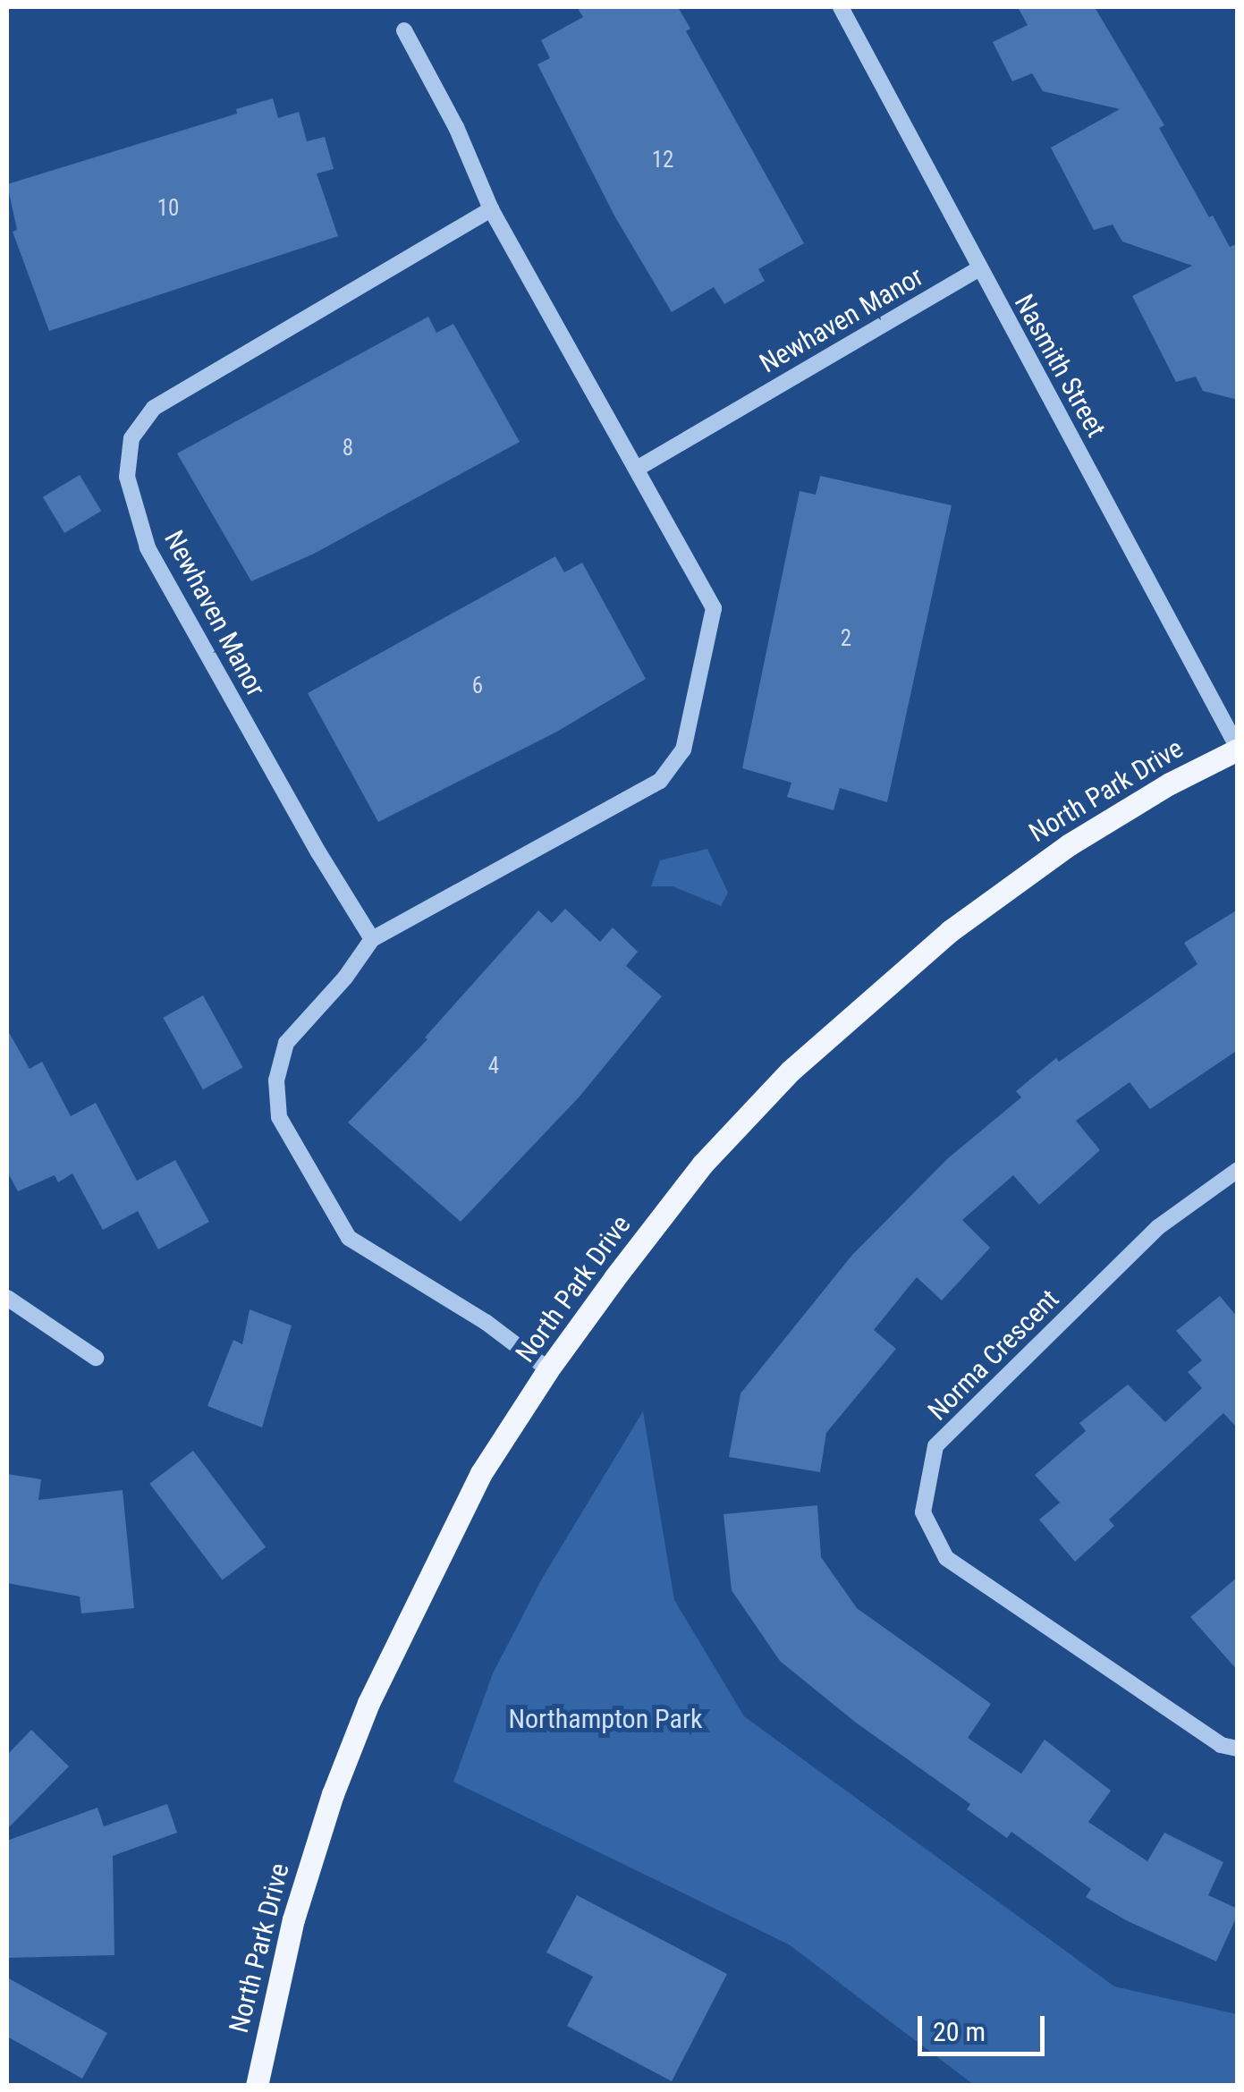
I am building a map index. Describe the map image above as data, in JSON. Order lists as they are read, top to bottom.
{
  "streets": {
    "main road": ["North Park Drive"],
    "street": ["Newhaven Manor", "Nasmith Street", "Norma Crescent"]
  },
  "crossings": [
    ["Newhaven Manor", "Nasmith Street"],
    ["Nasmith Street", "North Park Drive"]
  ],
  "parks": ["Northampton Park"],
  "house_numbers": [
    "12",
    "10",
    "8",
    "2",
    "6",
    "4"
  ],
  "scale_bar": "20 m"
}
